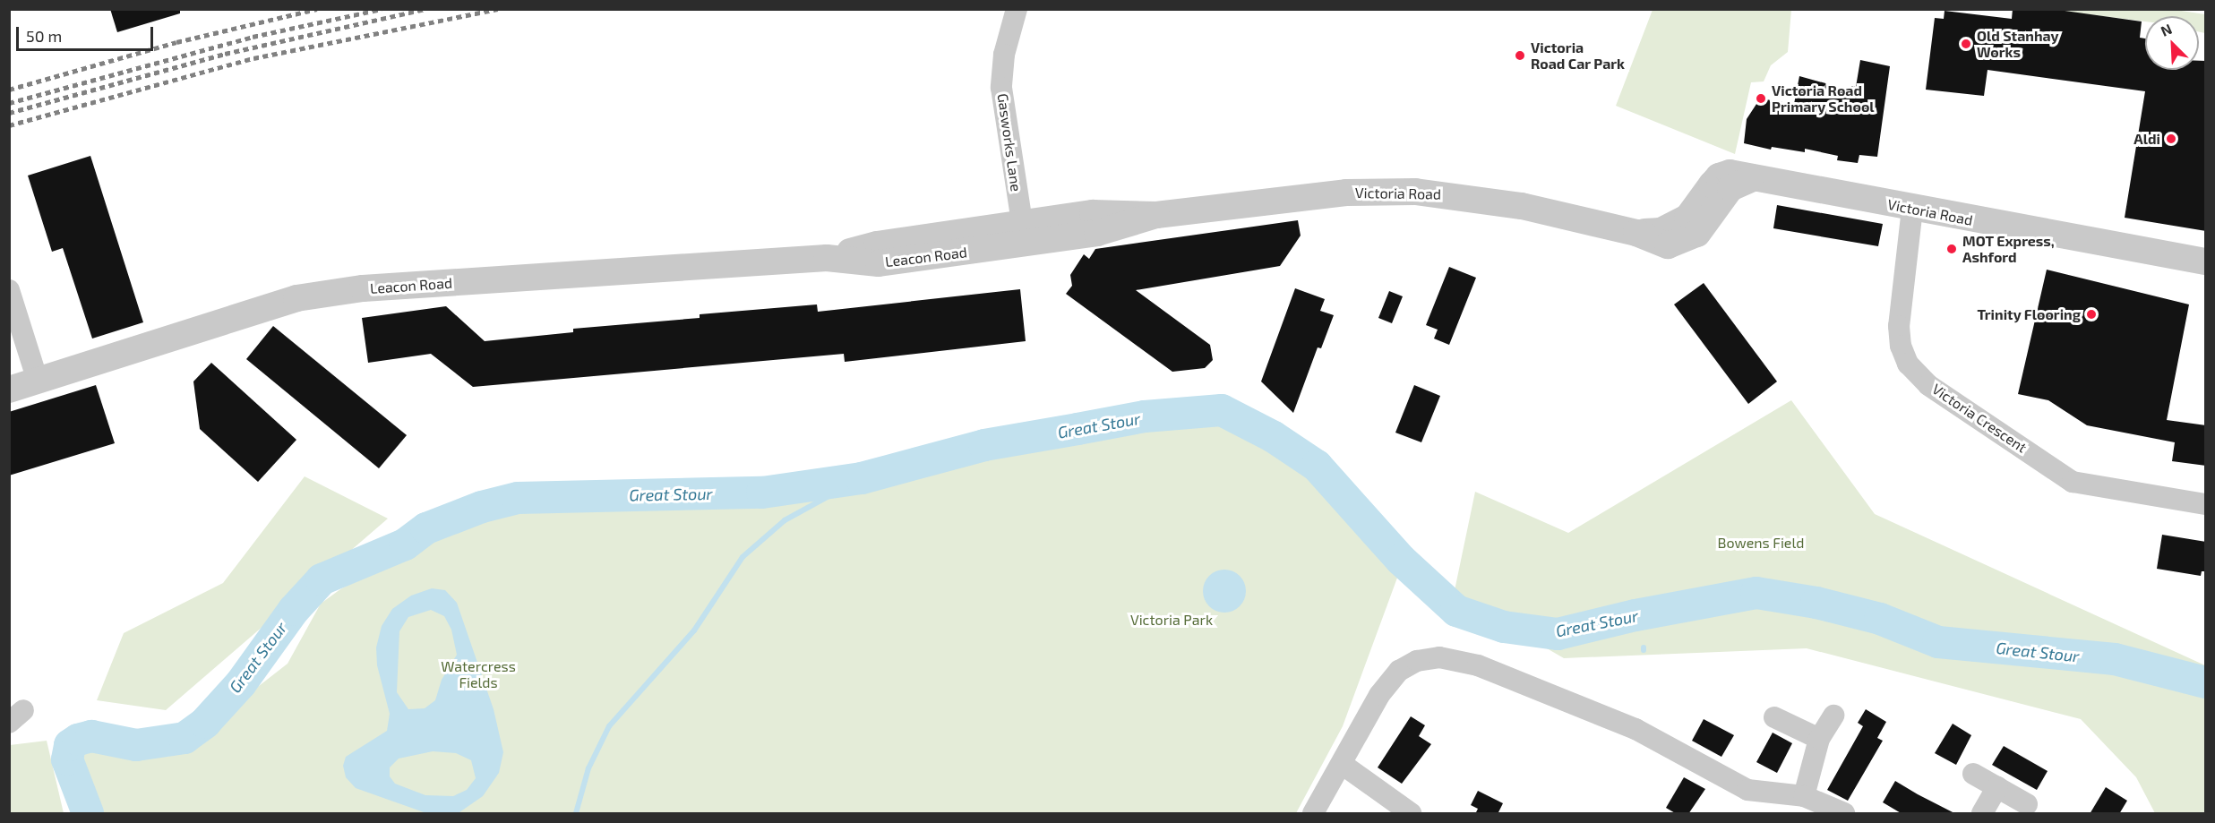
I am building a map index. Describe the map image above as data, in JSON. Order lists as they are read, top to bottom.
{
  "streets": {
    "street": [
      "Gasworks Lane",
      "Victoria Road",
      "Leacon Road",
      "Victoria Crescent"
    ]
  },
  "crossings": [
    ["Gasworks Lane", "Victoria Road"],
    ["Gasworks Lane", "Leacon Road"],
    ["Victoria Road", "Leacon Road"],
    ["Victoria Road", "Victoria Crescent"]
  ],
  "water": ["Great Stour"],
  "parks": ["Bowens Field", "Victoria Park", "Watercress Fields"],
  "places": [
    "Old Stanhay Works",
    "Victoria Road Car Park",
    "Victoria Road Primary School",
    "Aldi",
    "MOT Express, Ashford",
    "Trinity Flooring"
  ],
  "scale_bar": "50 m",
  "north": "top left"
}
